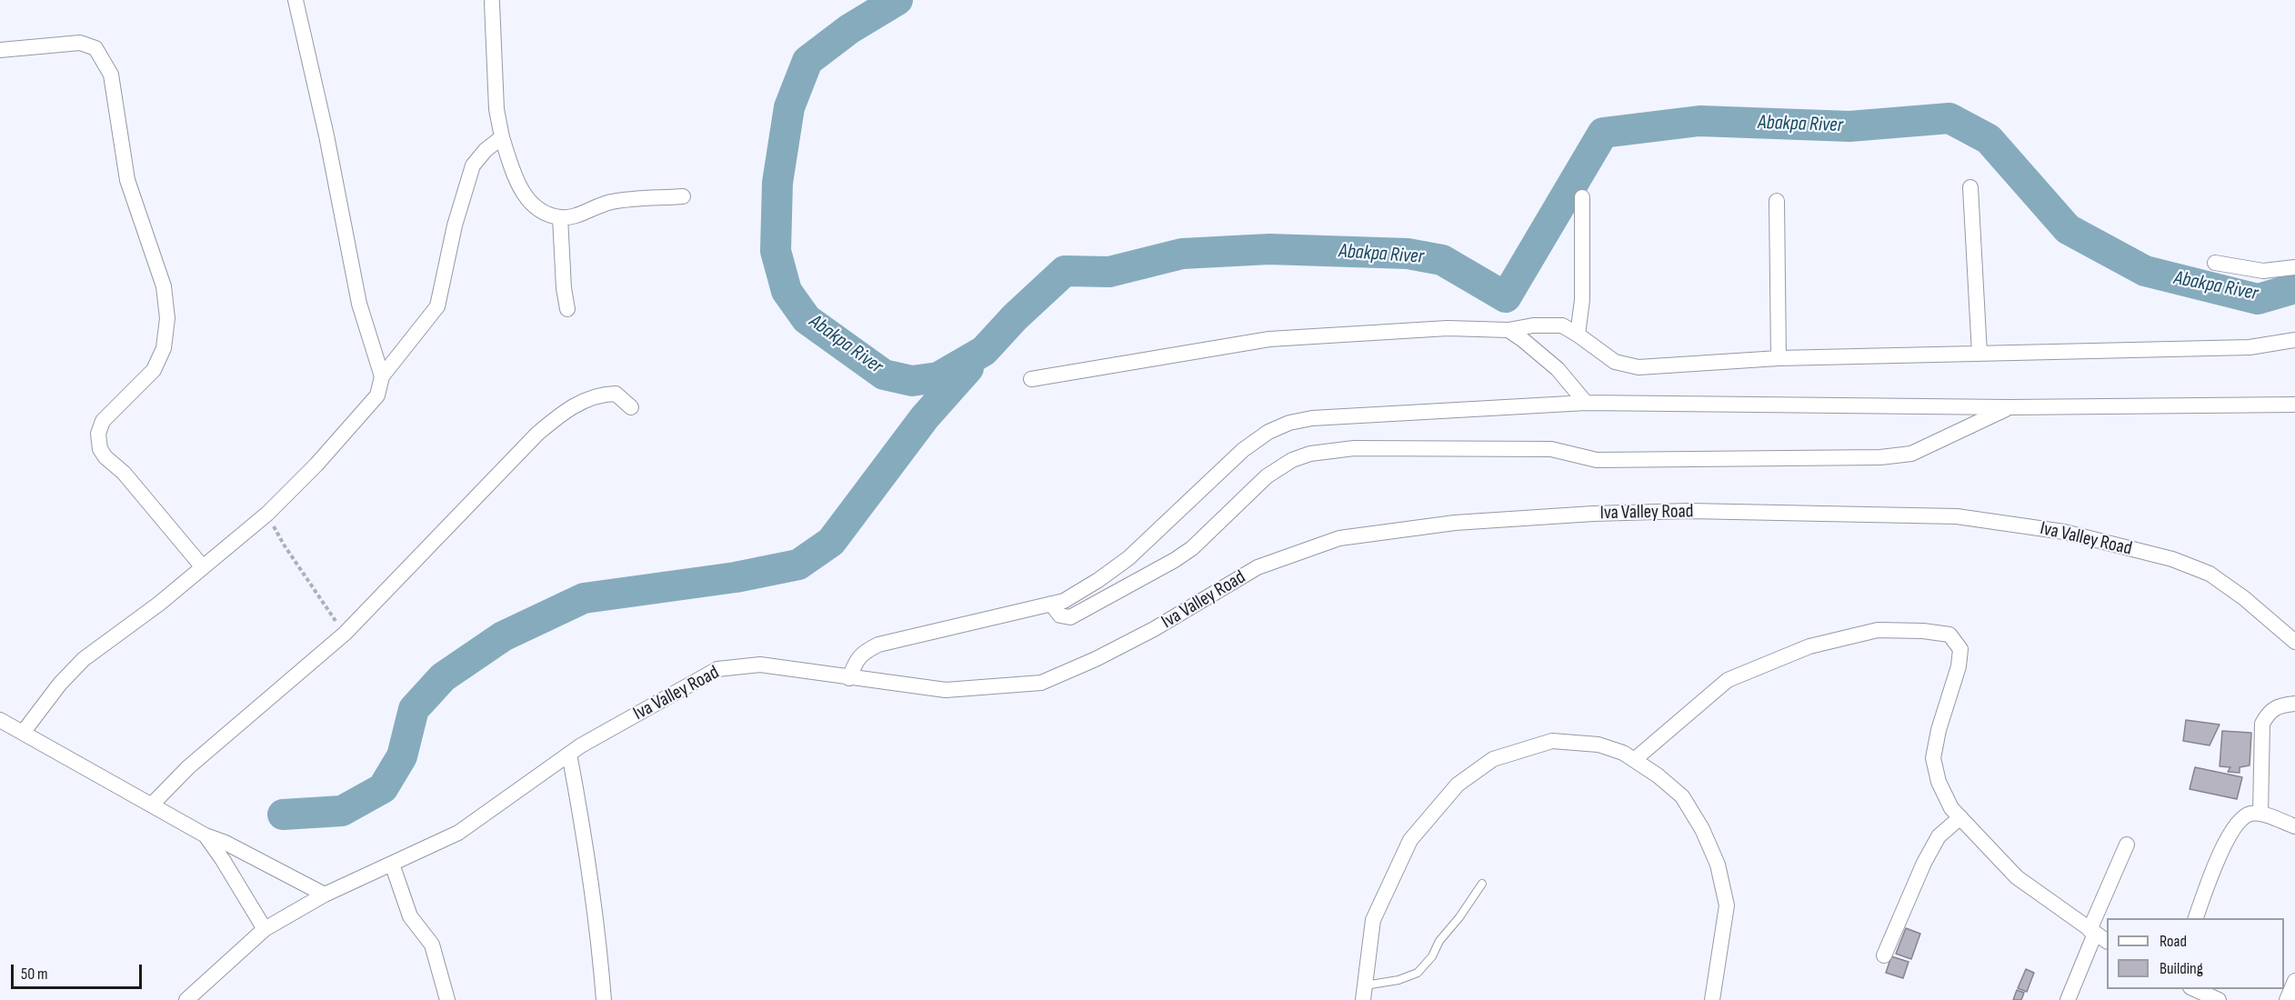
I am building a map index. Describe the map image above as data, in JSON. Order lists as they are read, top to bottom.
{
  "streets": {
    "street": ["Iva Valley Road"]
  },
  "water": ["Abakpa River"],
  "legend": ["Road", "Building"],
  "scale_bar": "50 m"
}
